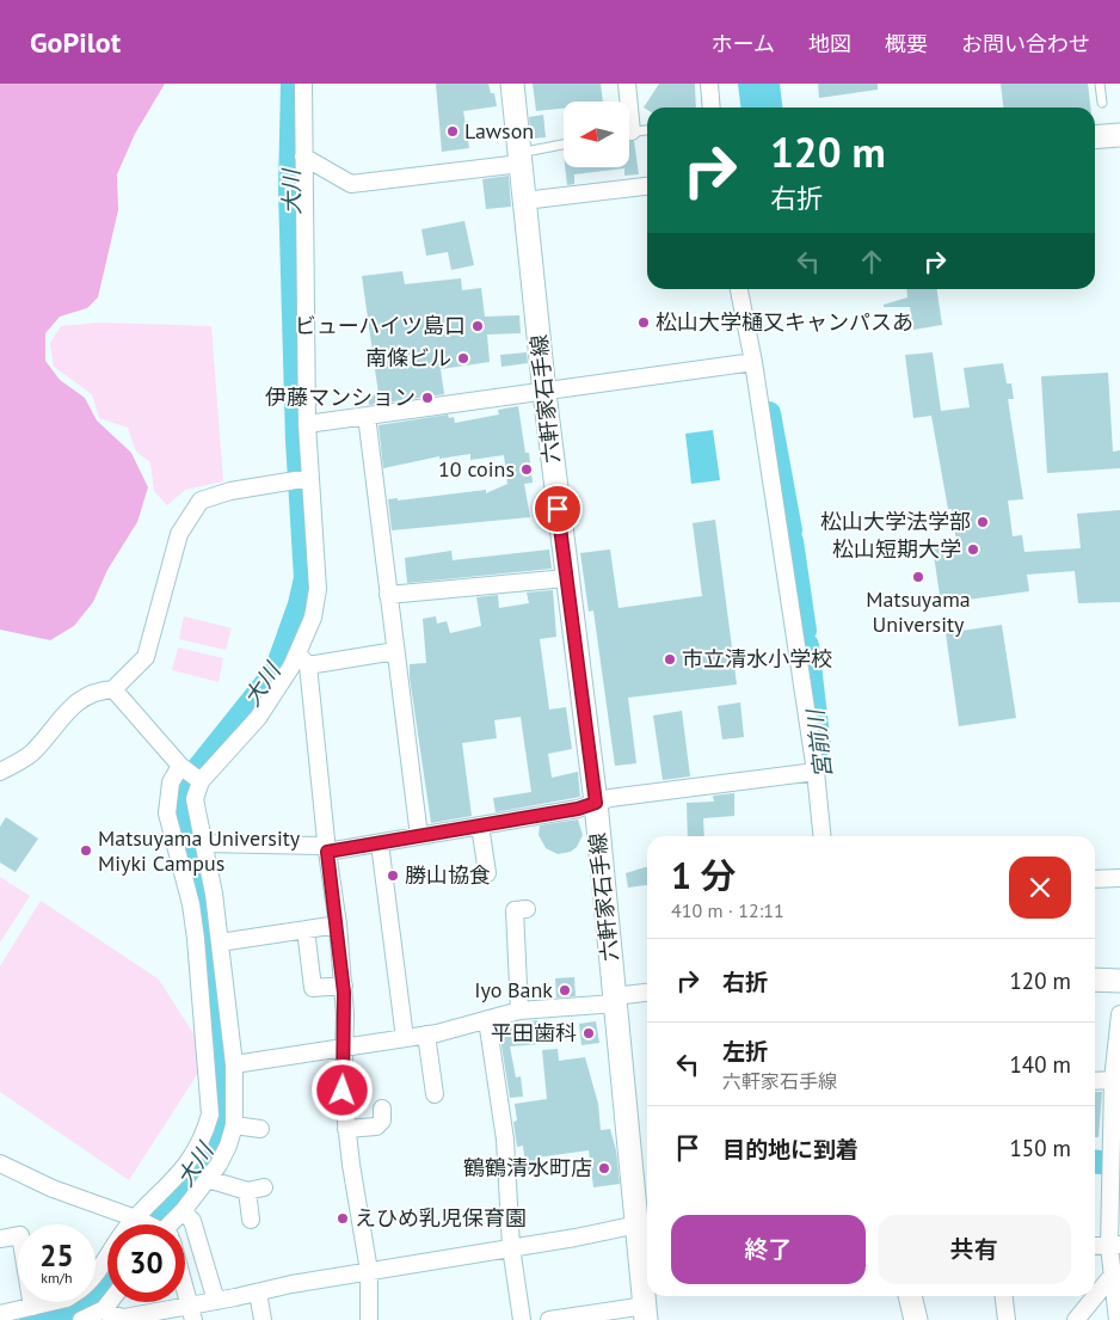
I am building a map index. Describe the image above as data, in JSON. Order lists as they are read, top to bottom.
{
  "streets": {
    "main road": ["六軒家石手線"]
  },
  "water": ["大川", "宮前川"],
  "places": [
    "Lawson",
    "松山大学樋又キャンパスあ",
    "ビューハイツ島口",
    "南條ビル",
    "伊藤マンション",
    "10 coins",
    "松山大学法学部",
    "松山短期大学",
    "Matsuyama University",
    "市立清水小学校",
    "Matsuyama University Miyki Campus",
    "勝山協食",
    "Iyo Bank",
    "平田歯科",
    "鶴鶴清水町店",
    "えひめ乳児保育園"
  ],
  "north": "left",
  "page": {
    "header": "GoPilot",
    "nav": [
      "ホーム",
      "地図",
      "概要",
      "お問い合わせ"
    ],
    "turn": ["120 m", "右折"],
    "heading": ["1 分", "410 m · 12:11"],
    "list": [
      {
        "name": "右折",
        "value": "120 m"
      },
      {
        "name": "左折",
        "note": "六軒家石手線",
        "value": "140 m"
      },
      {
        "name": "目的地に到着",
        "value": "150 m"
      }
    ],
    "buttons": ["終了", "共有"],
    "speed": "25 km/h",
    "limit": "30"
  }
}
